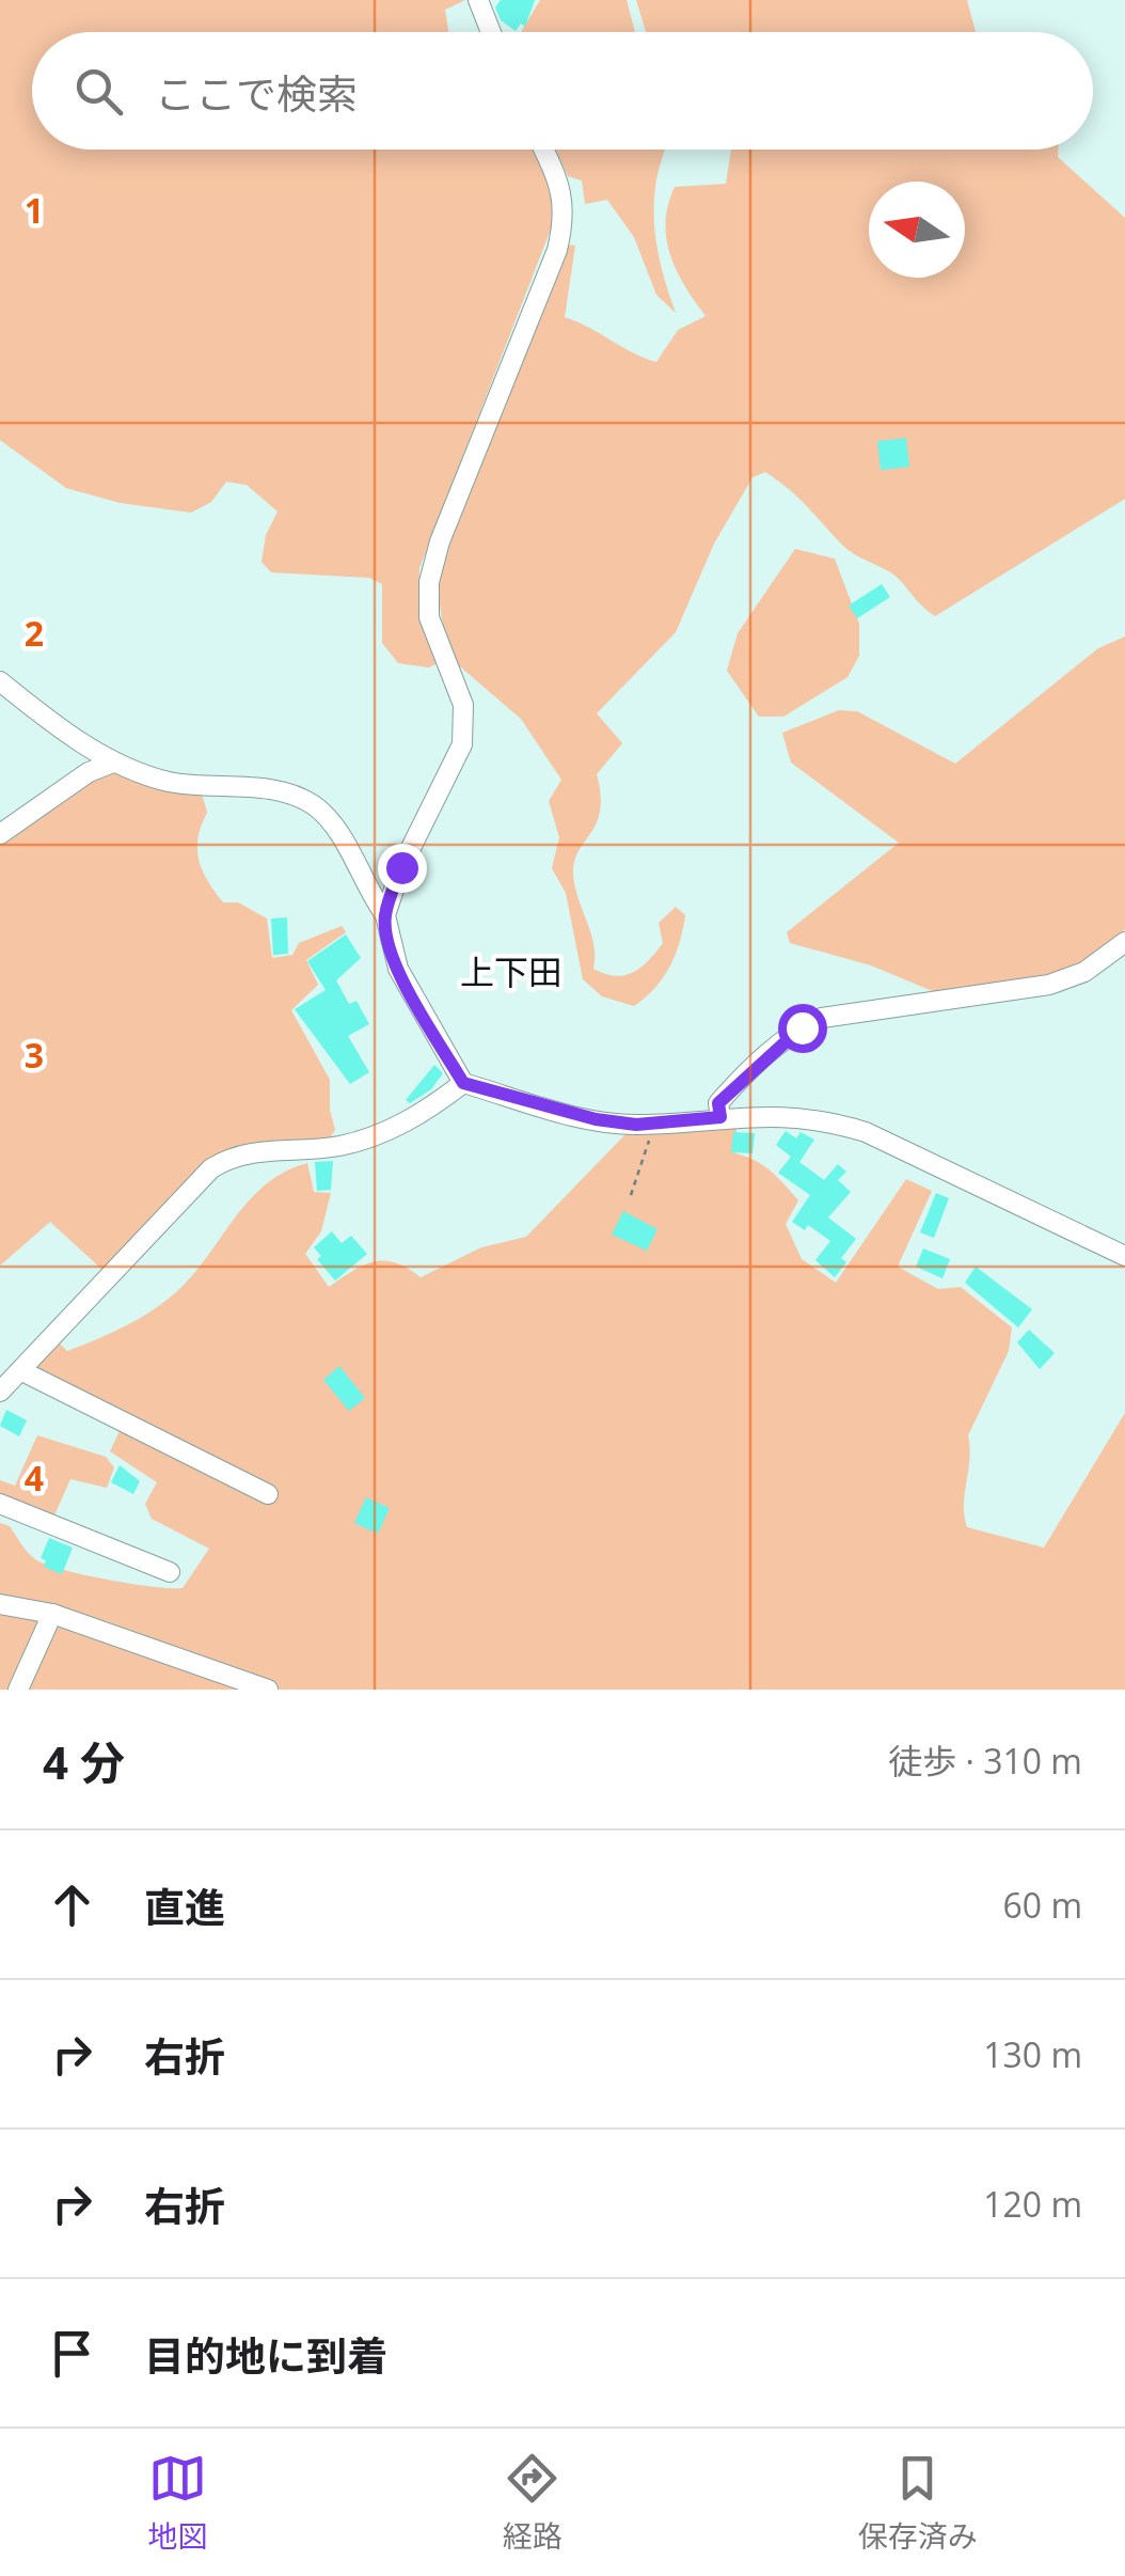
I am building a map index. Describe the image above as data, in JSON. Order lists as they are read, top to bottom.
{
  "districts": ["上下田"],
  "north": "left",
  "page": {
    "search": "ここで検索",
    "heading": ["4 分", "徒歩 · 310 m"],
    "list": [
      ["直進", "60 m"],
      ["右折", "130 m"],
      ["右折", "120 m"],
      "目的地に到着"
    ],
    "nav": ["地図", "経路", "保存済み"]
  },
  "grid": {
    "rows": [
      "1",
      "2",
      "3",
      "4"
    ]
  }
}
